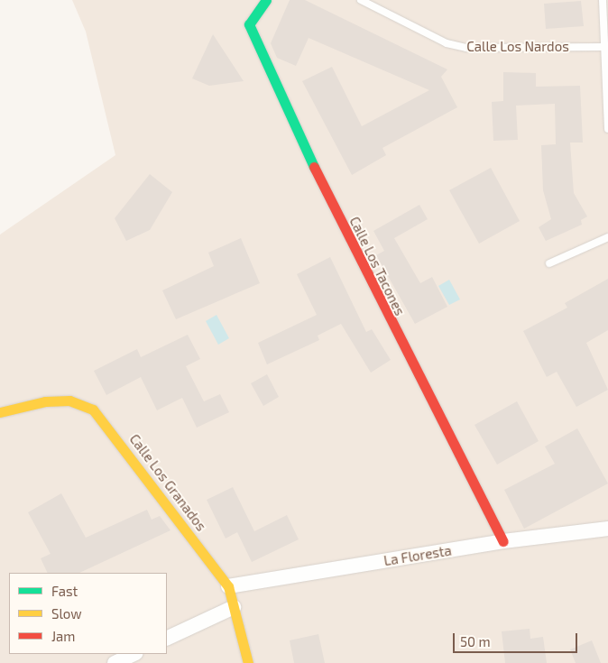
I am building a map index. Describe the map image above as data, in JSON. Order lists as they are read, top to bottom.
{
  "streets": {
    "street": ["Calle Los Tacones", "Calle Los Granados", "La Floresta"],
    "lane": ["Calle Los Nardos"]
  },
  "crossings": [
    ["Calle Los Tacones", "La Floresta"],
    ["Calle Los Granados", "La Floresta"]
  ],
  "legend": ["Fast", "Slow", "Jam"],
  "scale_bar": "50 m"
}
